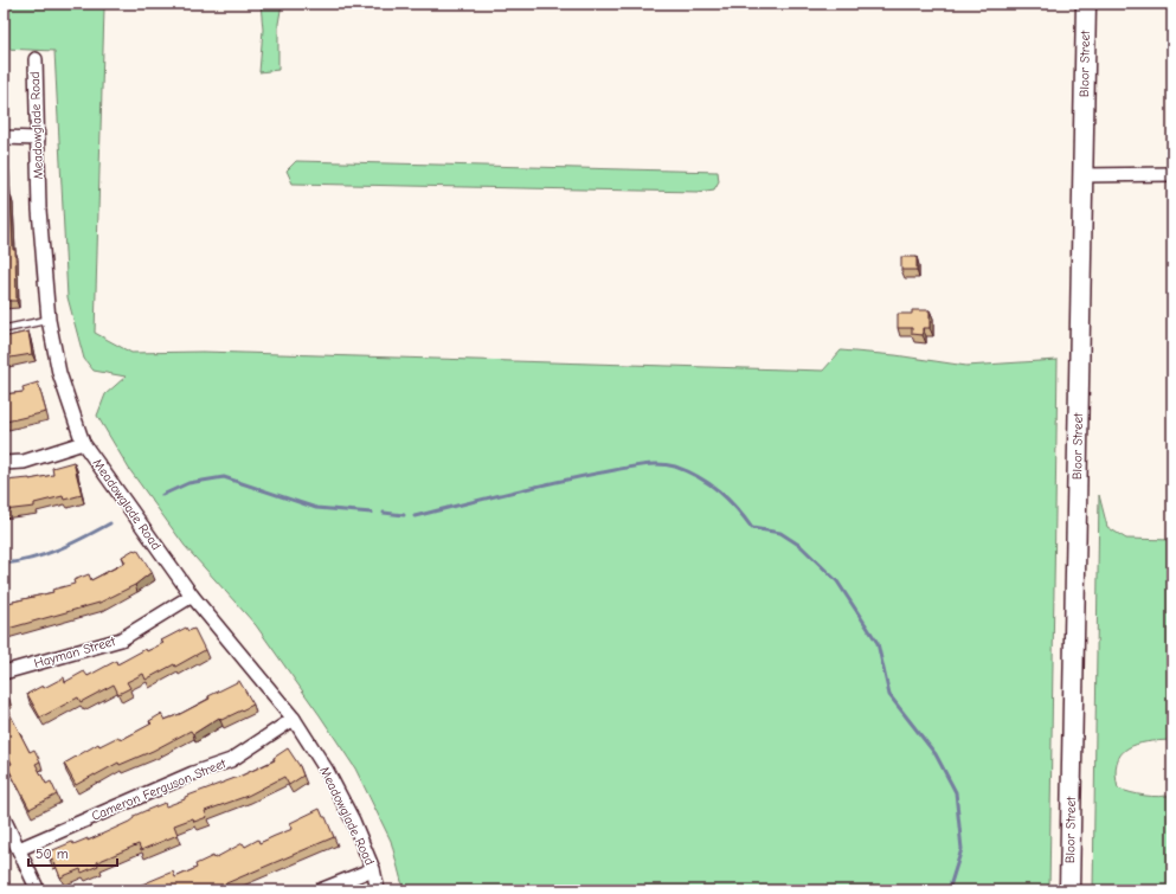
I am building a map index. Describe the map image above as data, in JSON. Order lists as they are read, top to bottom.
{
  "streets": {
    "main road": ["Bloor Street"],
    "street": ["Meadowglade Road", "Hayman Street", "Cameron Ferguson Street"]
  },
  "crossings": [
    ["Meadowglade Road", "Hayman Street"],
    ["Meadowglade Road", "Cameron Ferguson Street"]
  ],
  "scale_bar": "50 m"
}
